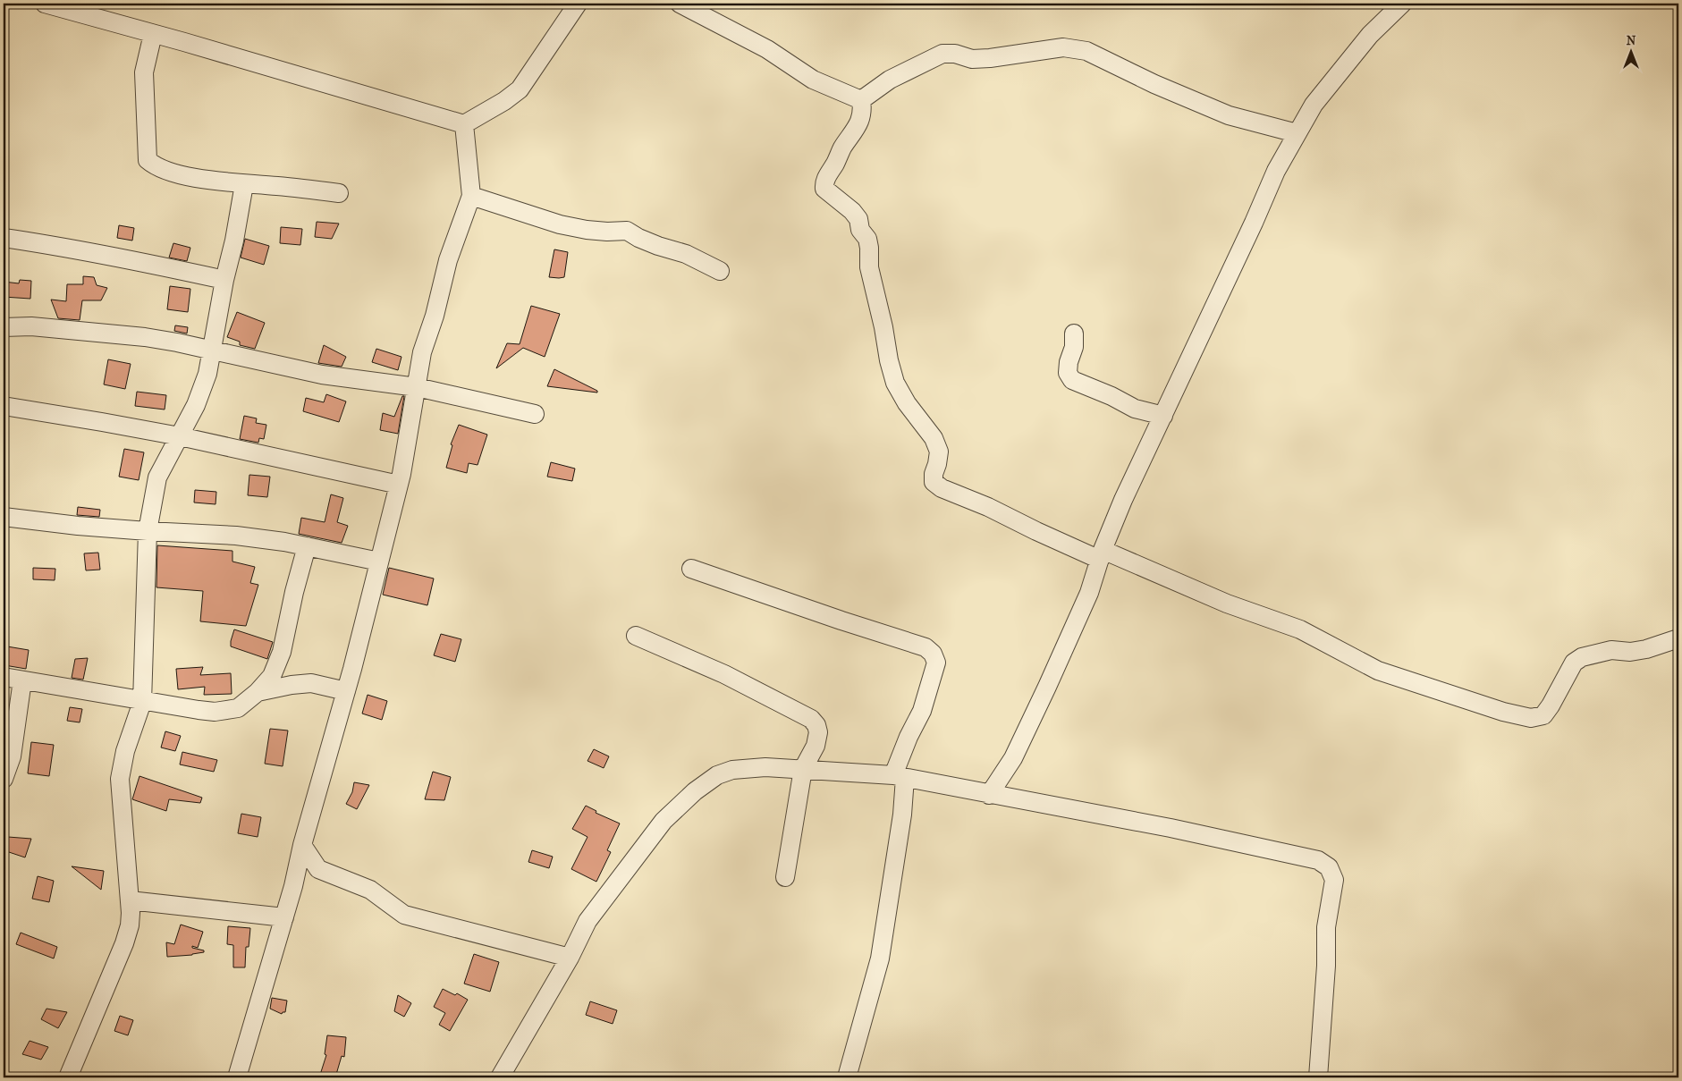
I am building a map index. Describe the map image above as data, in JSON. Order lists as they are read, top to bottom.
{
  "north": "top"
}
